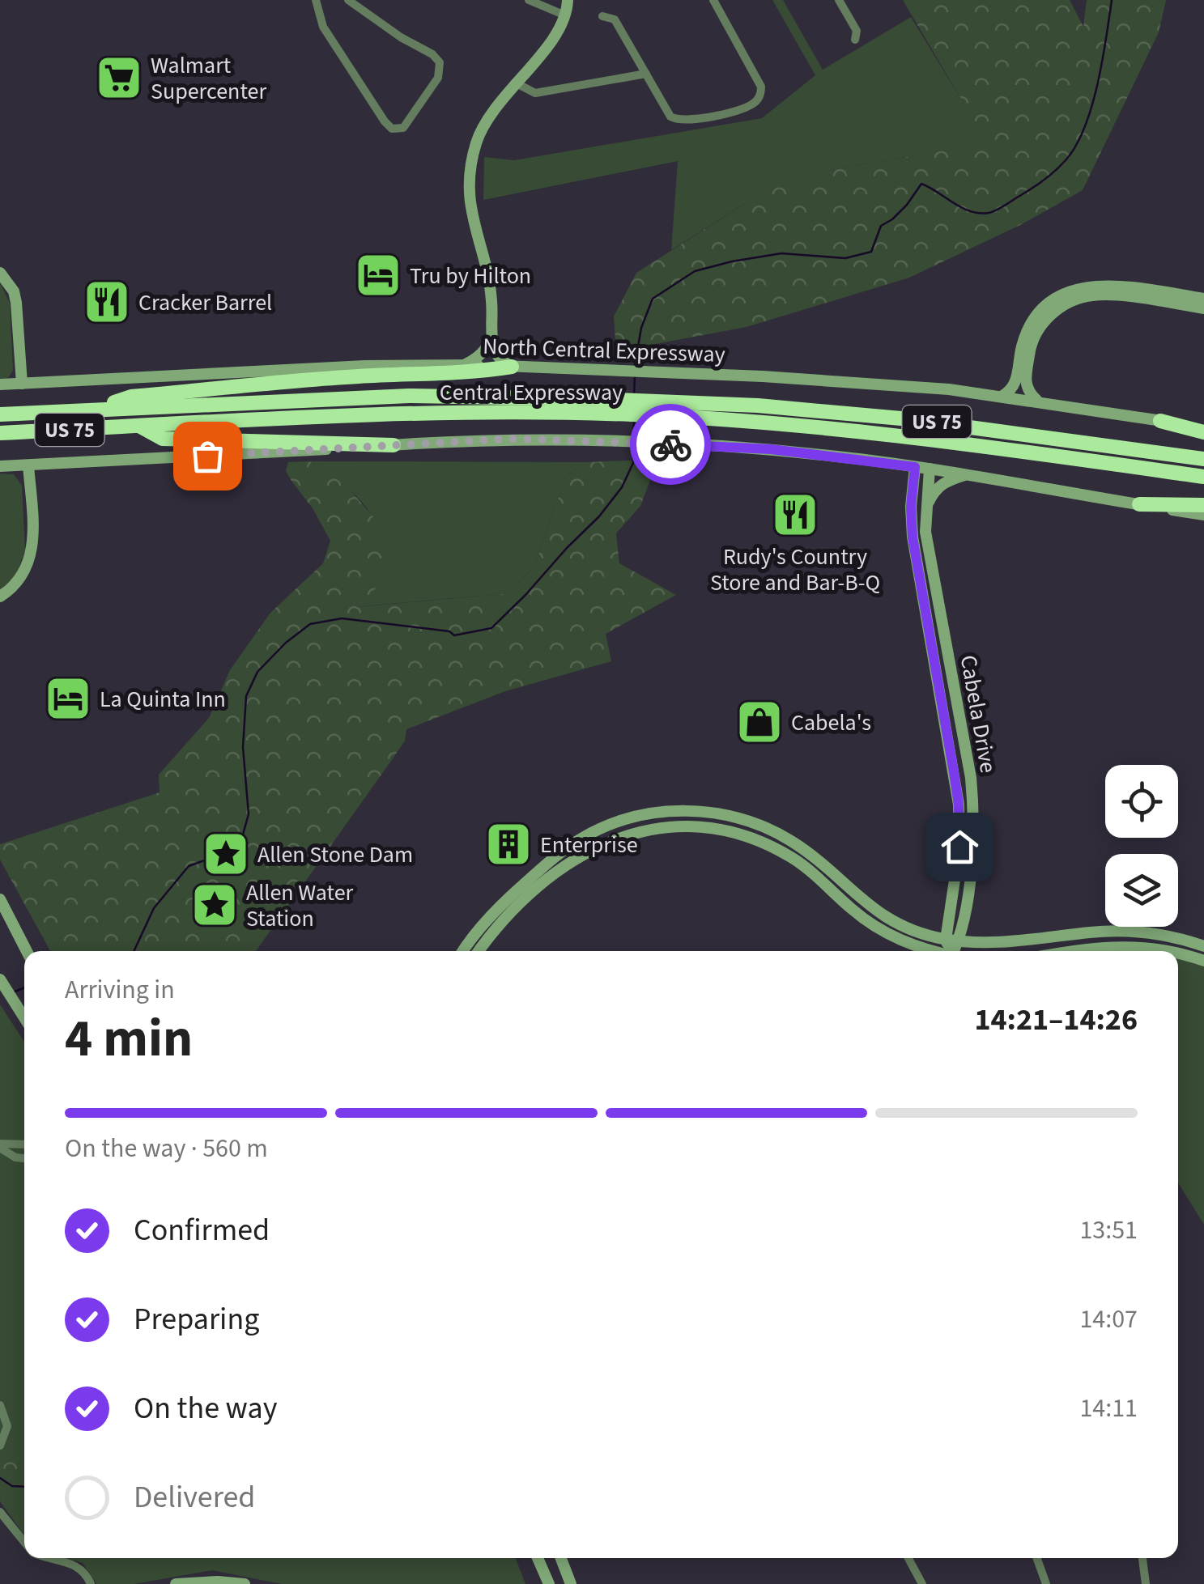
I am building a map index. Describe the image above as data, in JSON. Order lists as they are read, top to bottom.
{
  "streets": {
    "highway": ["Central Expressway", "US 75"],
    "street": ["North Central Expressway", "Cabela Drive"]
  },
  "places": {
    "supermarket": ["Walmart Supercenter"],
    "hotel": ["Tru by Hilton", "La Quinta Inn"],
    "restaurant": ["Cracker Barrel", "Rudy's Country Store and Bar-B-Q"],
    "shop": ["Cabela's"],
    "building": ["Enterprise"],
    "place": ["Allen Stone Dam", "Allen Water Station"]
  },
  "page": {
    "heading": ["4 min", "Arriving in", "14:21–14:26"],
    "bar": "On the way · 560 m",
    "list": [
      ["Confirmed", "13:51"],
      ["Preparing", "14:07"],
      ["On the way", "14:11"],
      "Delivered"
    ]
  }
}
